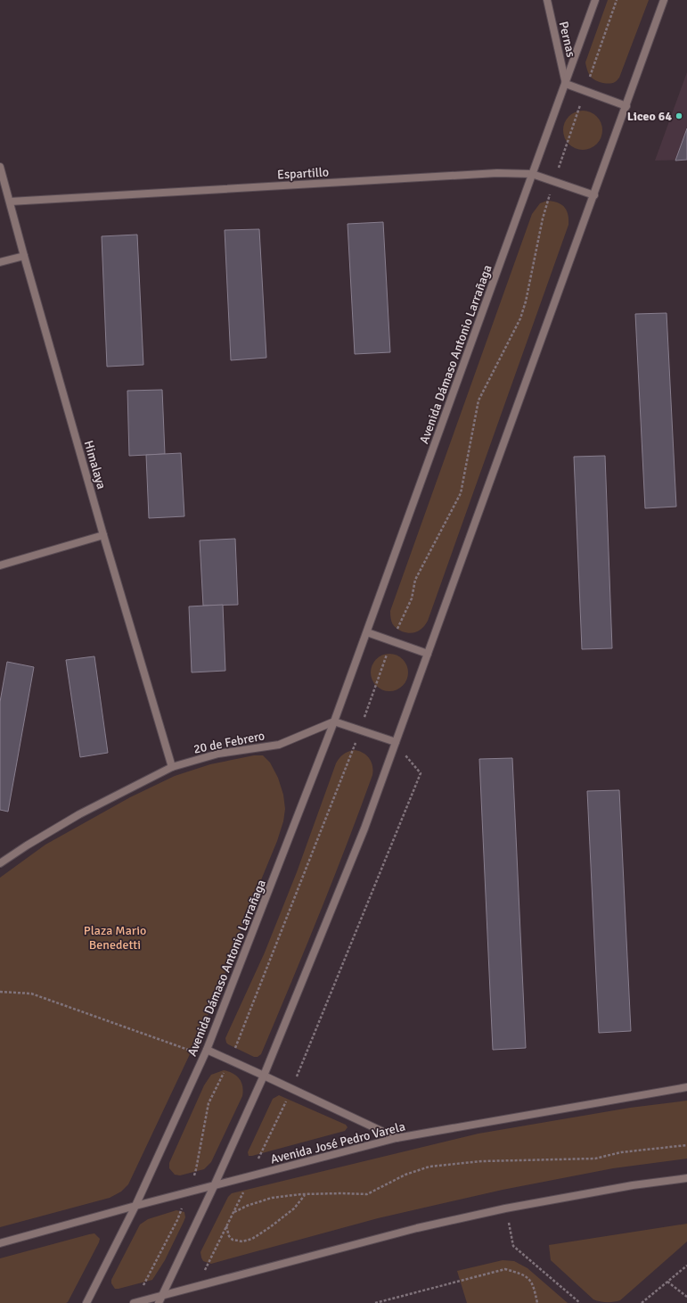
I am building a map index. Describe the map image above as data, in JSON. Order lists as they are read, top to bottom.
{
  "streets": {
    "street": [
      "Pernas",
      "Espartillo",
      "Avenida Dámaso Antonio Larrañaga",
      "Himalaya",
      "20 de Febrero",
      "Avenida José Pedro Varela"
    ]
  },
  "crossings": [
    ["Pernas", "Avenida Dámaso Antonio Larrañaga"],
    ["Espartillo", "Avenida Dámaso Antonio Larrañaga"],
    ["Espartillo", "Himalaya"],
    ["Avenida Dámaso Antonio Larrañaga", "20 de Febrero"],
    ["Avenida Dámaso Antonio Larrañaga", "Avenida José Pedro Varela"],
    ["Himalaya", "20 de Febrero"]
  ],
  "parks": ["Plaza Mario Benedetti"],
  "places": ["Liceo 64"]
}
